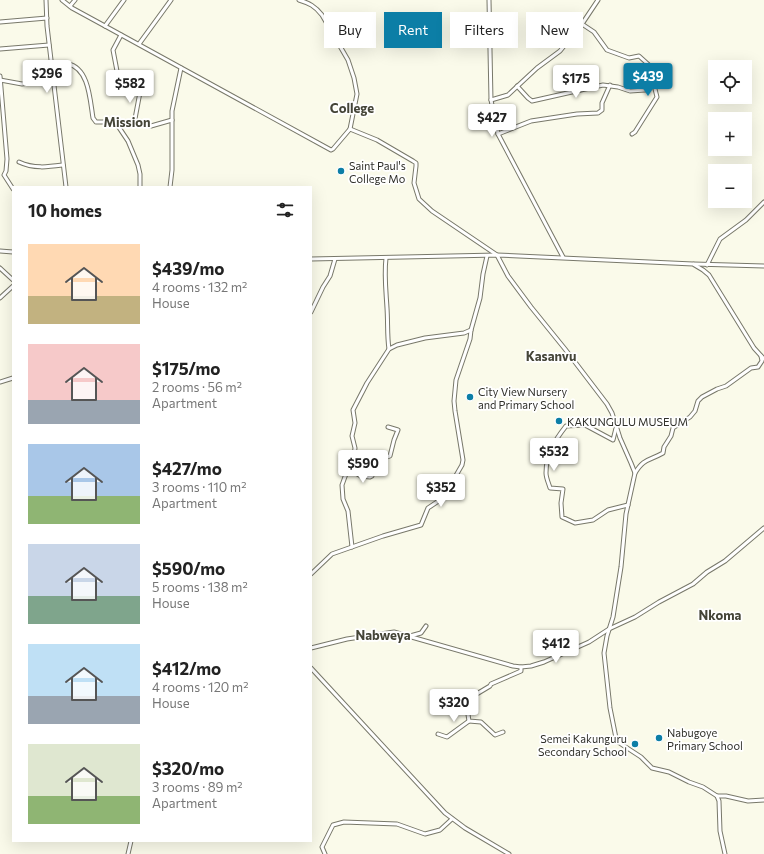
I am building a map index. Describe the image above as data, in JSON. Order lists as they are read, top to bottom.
{
  "districts": [
    "College",
    "Mission",
    "Kasanvu",
    "Nkoma",
    "Nabweya"
  ],
  "places": [
    "Saint Paul's College Mo",
    "City View Nursery and Primary School",
    "KAKUNGULU MUSEUM",
    "Nabugoye Primary School",
    "Semei Kakunguru Secondary School"
  ],
  "page": {
    "chip": [
      "Buy",
      "Rent",
      "Filters",
      "New"
    ],
    "map_buttons": ["+", "−"],
    "price": [
      "$296",
      "$439",
      "$175",
      "$582",
      "$427",
      "$532",
      "$590",
      "$352",
      "$412",
      "$320"
    ],
    "heading": "10 homes",
    "list": [
      {
        "name": "$439/mo",
        "note": "4 rooms · 132 m² · House"
      },
      {
        "name": "$175/mo",
        "note": "2 rooms · 56 m² · Apartment"
      },
      {
        "name": "$427/mo",
        "note": "3 rooms · 110 m² · Apartment"
      },
      {
        "name": "$590/mo",
        "note": "5 rooms · 138 m² · House"
      },
      {
        "name": "$412/mo",
        "note": "4 rooms · 120 m² · House"
      },
      {
        "name": "$320/mo",
        "note": "3 rooms · 89 m² · Apartment"
      }
    ]
  }
}
